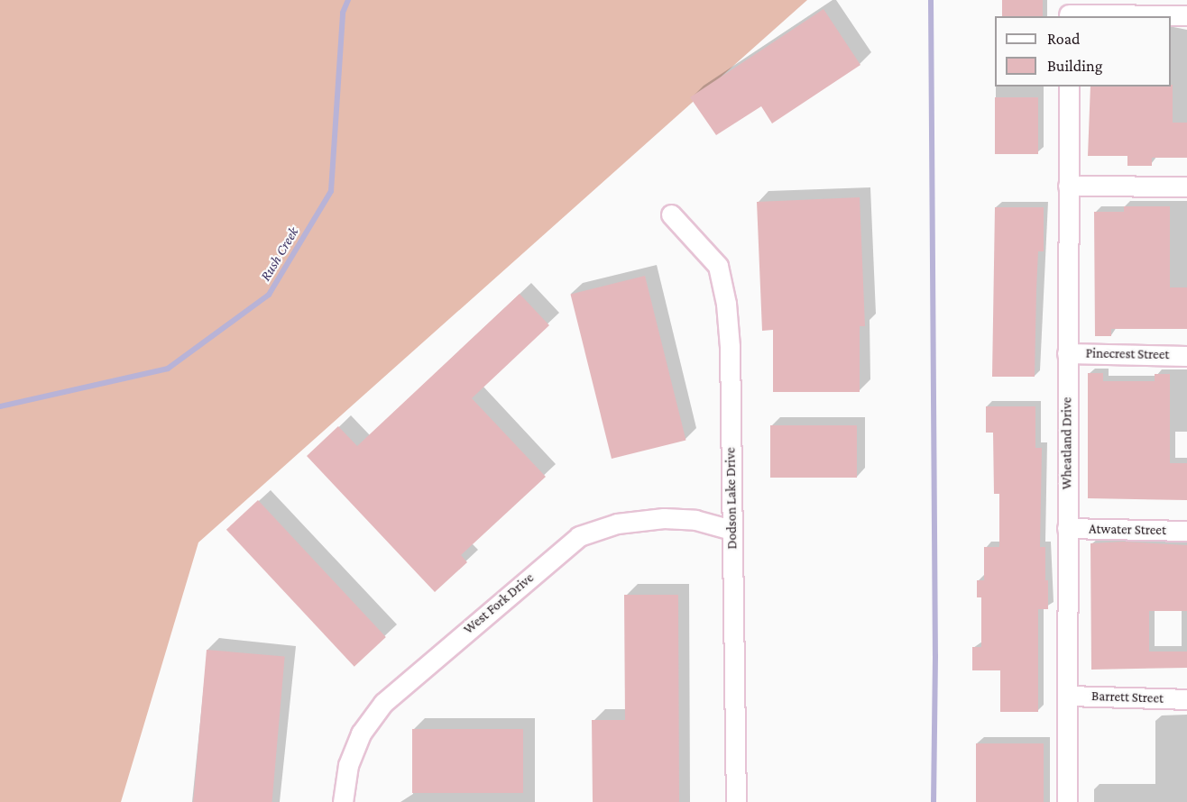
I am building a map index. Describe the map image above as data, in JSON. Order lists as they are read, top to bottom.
{
  "streets": {
    "street": [
      "Pinecrest Street",
      "Wheatland Drive",
      "Dodson Lake Drive",
      "Atwater Street",
      "West Fork Drive",
      "Barrett Street"
    ]
  },
  "crossings": [
    ["Pinecrest Street", "Wheatland Drive"],
    ["Wheatland Drive", "Atwater Street"],
    ["Wheatland Drive", "Barrett Street"],
    ["Dodson Lake Drive", "West Fork Drive"]
  ],
  "water": ["Rush Creek"],
  "legend": ["Road", "Building"]
}
